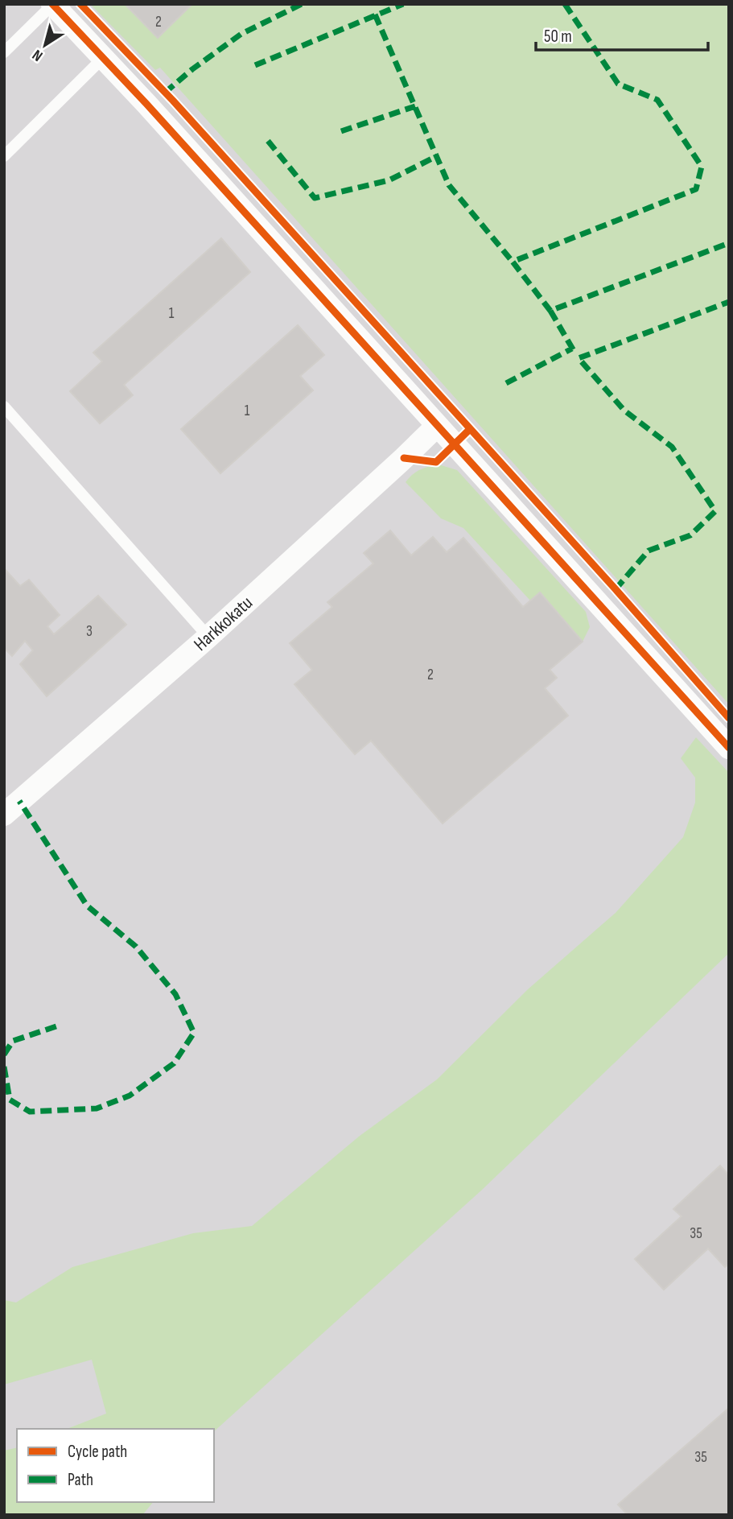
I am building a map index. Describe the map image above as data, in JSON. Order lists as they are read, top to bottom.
{
  "streets": {
    "street": ["Harkkokatu"]
  },
  "house_numbers": [
    "2",
    "1",
    "1",
    "3",
    "2",
    "35",
    "35"
  ],
  "legend": ["Cycle path", "Path"],
  "scale_bar": "50 m",
  "north": "bottom left"
}
